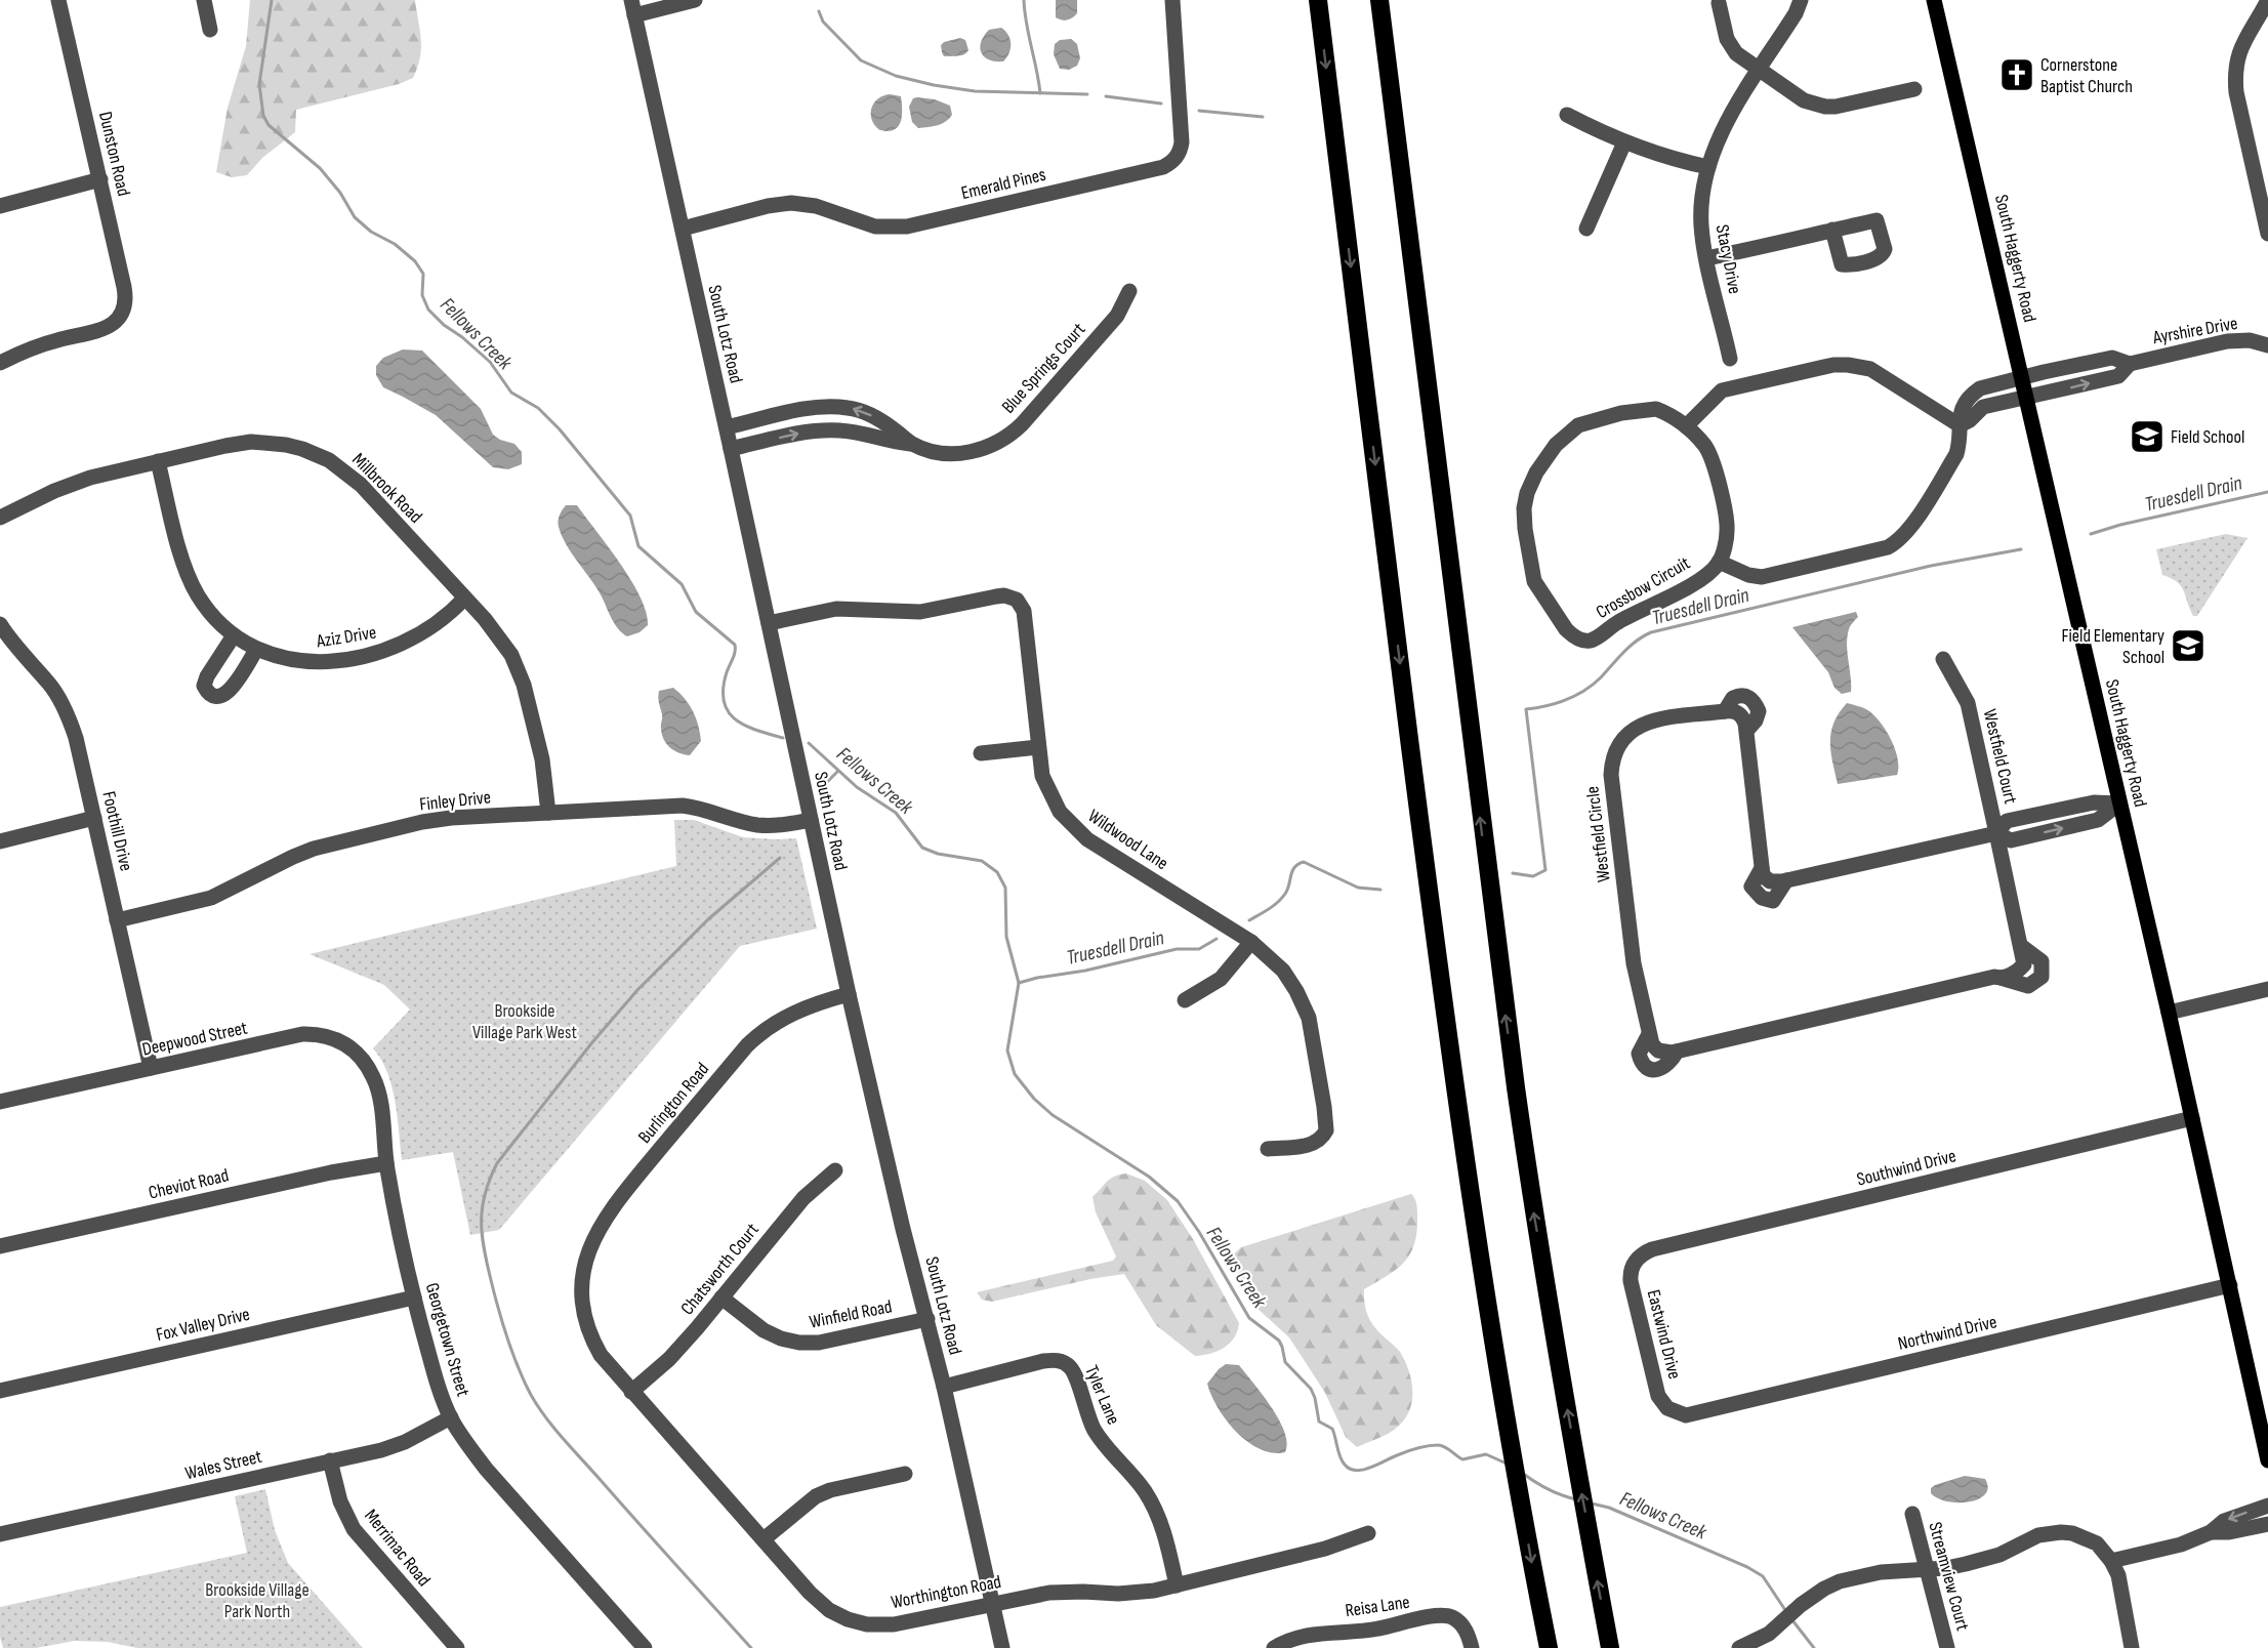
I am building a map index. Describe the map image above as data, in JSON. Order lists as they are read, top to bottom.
{
  "streets": {
    "main road": ["South Haggerty Road"],
    "street": [
      "Dunston Road",
      "Emerald Pines",
      "Stacy Drive",
      "Ayrshire Drive",
      "South Lotz Road",
      "Blue Springs Court",
      "Millbrook Road",
      "Crossbow Circuit",
      "Aziz Drive",
      "Westfield Court",
      "Finley Drive",
      "Foothill Drive",
      "Westfield Circle",
      "Wildwood Lane",
      "Deepwood Street",
      "Burlington Road",
      "Southwind Drive",
      "Cheviot Road",
      "Chatsworth Court",
      "Winfield Road",
      "Fox Valley Drive",
      "Northwind Drive",
      "Eastwind Drive",
      "Georgetown Street",
      "Tyler Lane",
      "Wales Street",
      "Merrimac Road",
      "Streamview Court",
      "Worthington Road",
      "Reisa Lane"
    ]
  },
  "crossings": [
    ["Emerald Pines", "South Lotz Road"],
    ["South Haggerty Road", "Ayrshire Drive"],
    ["South Haggerty Road", "Southwind Drive"],
    ["South Haggerty Road", "Northwind Drive"],
    ["South Lotz Road", "Blue Springs Court"],
    ["South Lotz Road", "Finley Drive"],
    ["South Lotz Road", "Wildwood Lane"],
    ["South Lotz Road", "Burlington Road"],
    ["South Lotz Road", "Winfield Road"],
    ["South Lotz Road", "Tyler Lane"],
    ["South Lotz Road", "Worthington Road"],
    ["Millbrook Road", "Aziz Drive"],
    ["Millbrook Road", "Finley Drive"],
    ["Westfield Court", "Westfield Circle"],
    ["Finley Drive", "Foothill Drive"],
    ["Foothill Drive", "Deepwood Street"],
    ["Deepwood Street", "Georgetown Street"],
    ["Burlington Road", "Worthington Road"],
    ["Southwind Drive", "Eastwind Drive"],
    ["Cheviot Road", "Georgetown Street"],
    ["Chatsworth Court", "Winfield Road"],
    ["Chatsworth Court", "Worthington Road"],
    ["Fox Valley Drive", "Georgetown Street"],
    ["Northwind Drive", "Eastwind Drive"],
    ["Georgetown Street", "Wales Street"],
    ["Tyler Lane", "Worthington Road"],
    ["Wales Street", "Merrimac Road"]
  ],
  "water": ["Fellows Creek", "Truesdell Drain"],
  "parks": ["Brookside Village Park West", "Brookside Village Park North"],
  "places": {
    "church": ["Cornerstone Baptist Church"],
    "school or university": ["Field School", "Field Elementary School"]
  }
}
